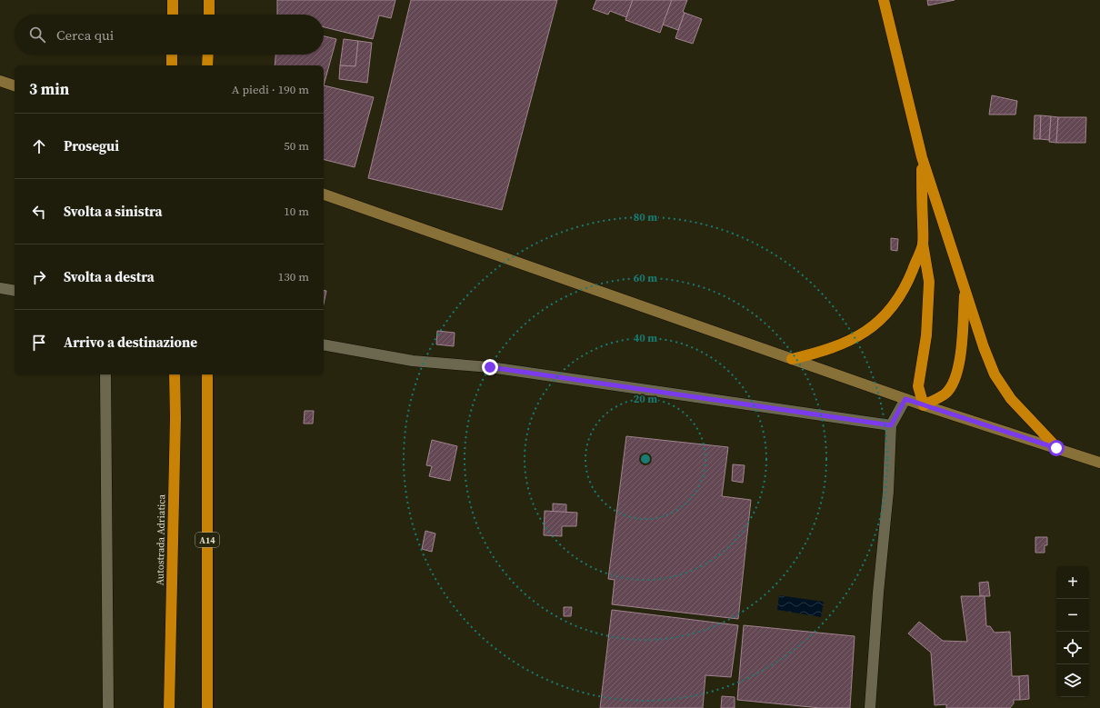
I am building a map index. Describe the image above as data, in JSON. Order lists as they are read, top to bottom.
{
  "streets": {
    "highway": ["Autostrada Adriatica", "A14"]
  },
  "page": {
    "search": "Cerca qui",
    "heading": ["3 min", "A piedi · 190 m"],
    "list": [
      ["Prosegui", "50 m"],
      ["Svolta a sinistra", "10 m"],
      ["Svolta a destra", "130 m"],
      "Arrivo a destinazione"
    ],
    "map_buttons": ["+", "−"]
  },
  "rings": [
    "80 m",
    "60 m",
    "40 m",
    "20 m"
  ]
}
